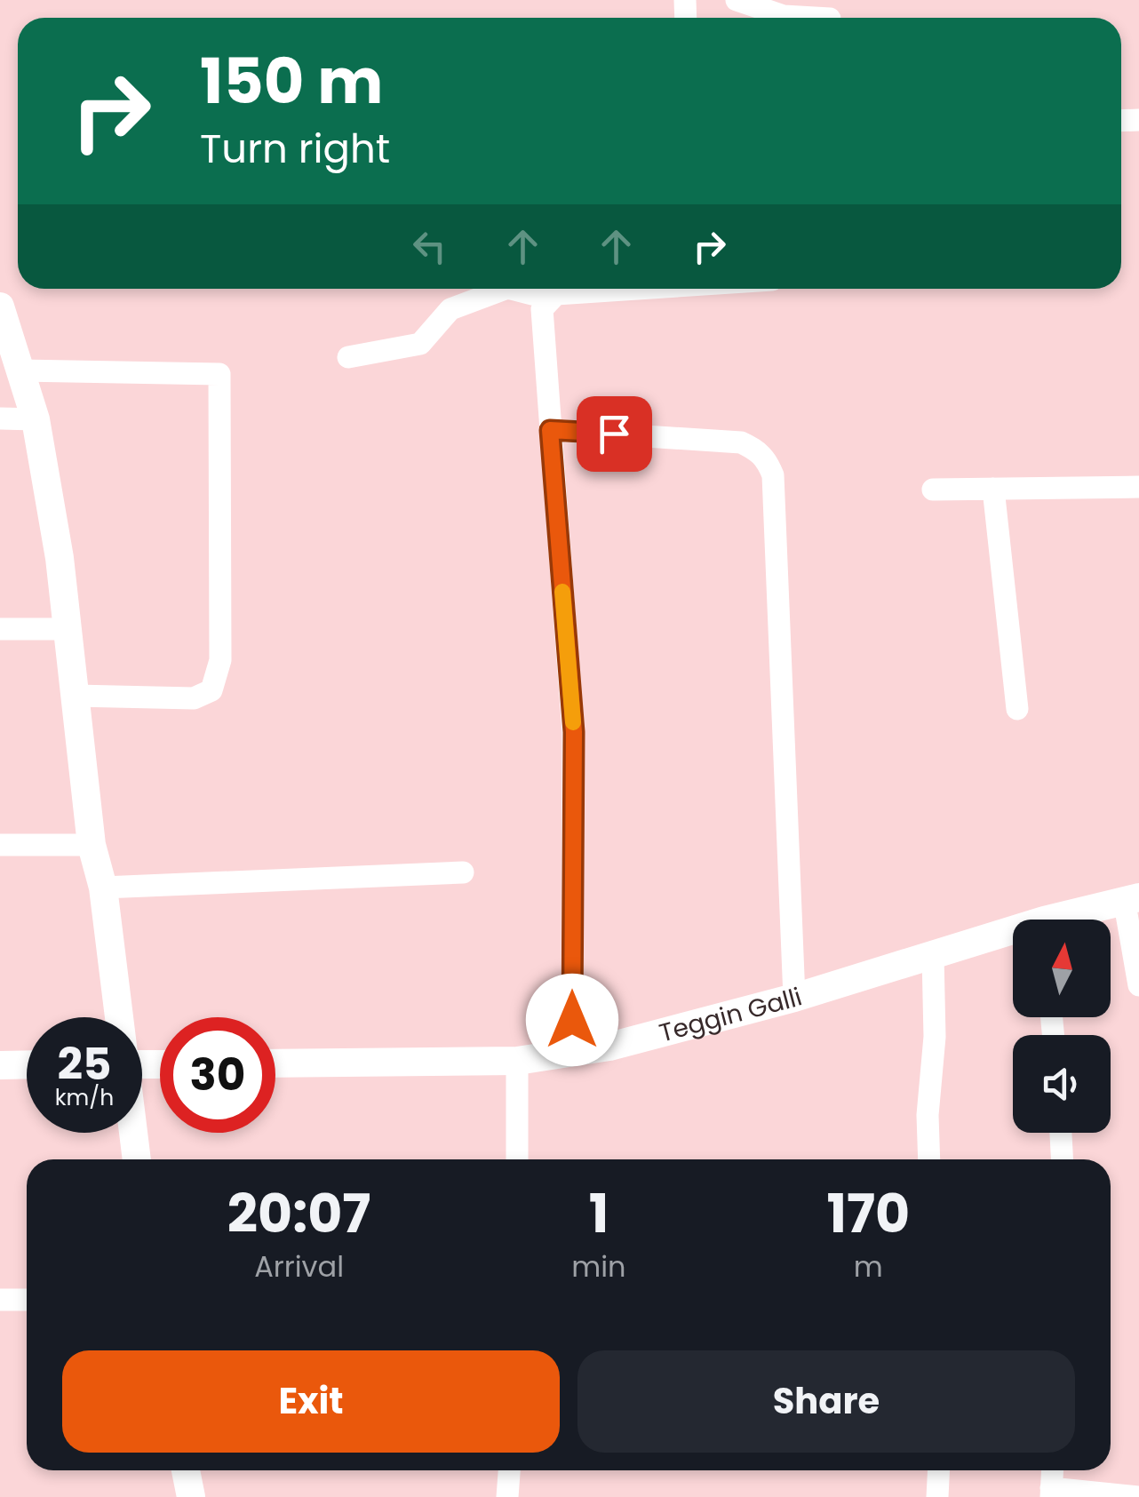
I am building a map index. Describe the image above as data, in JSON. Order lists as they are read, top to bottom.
{
  "streets": {
    "street": ["Teggin Galli"]
  },
  "north": "top",
  "page": {
    "turn": ["150 m", "Turn right"],
    "speed": "25 km/h",
    "limit": "30",
    "eta": [
      "20:07",
      "Arrival",
      "1",
      "min",
      "170",
      "m"
    ],
    "buttons": ["Exit", "Share"]
  }
}
